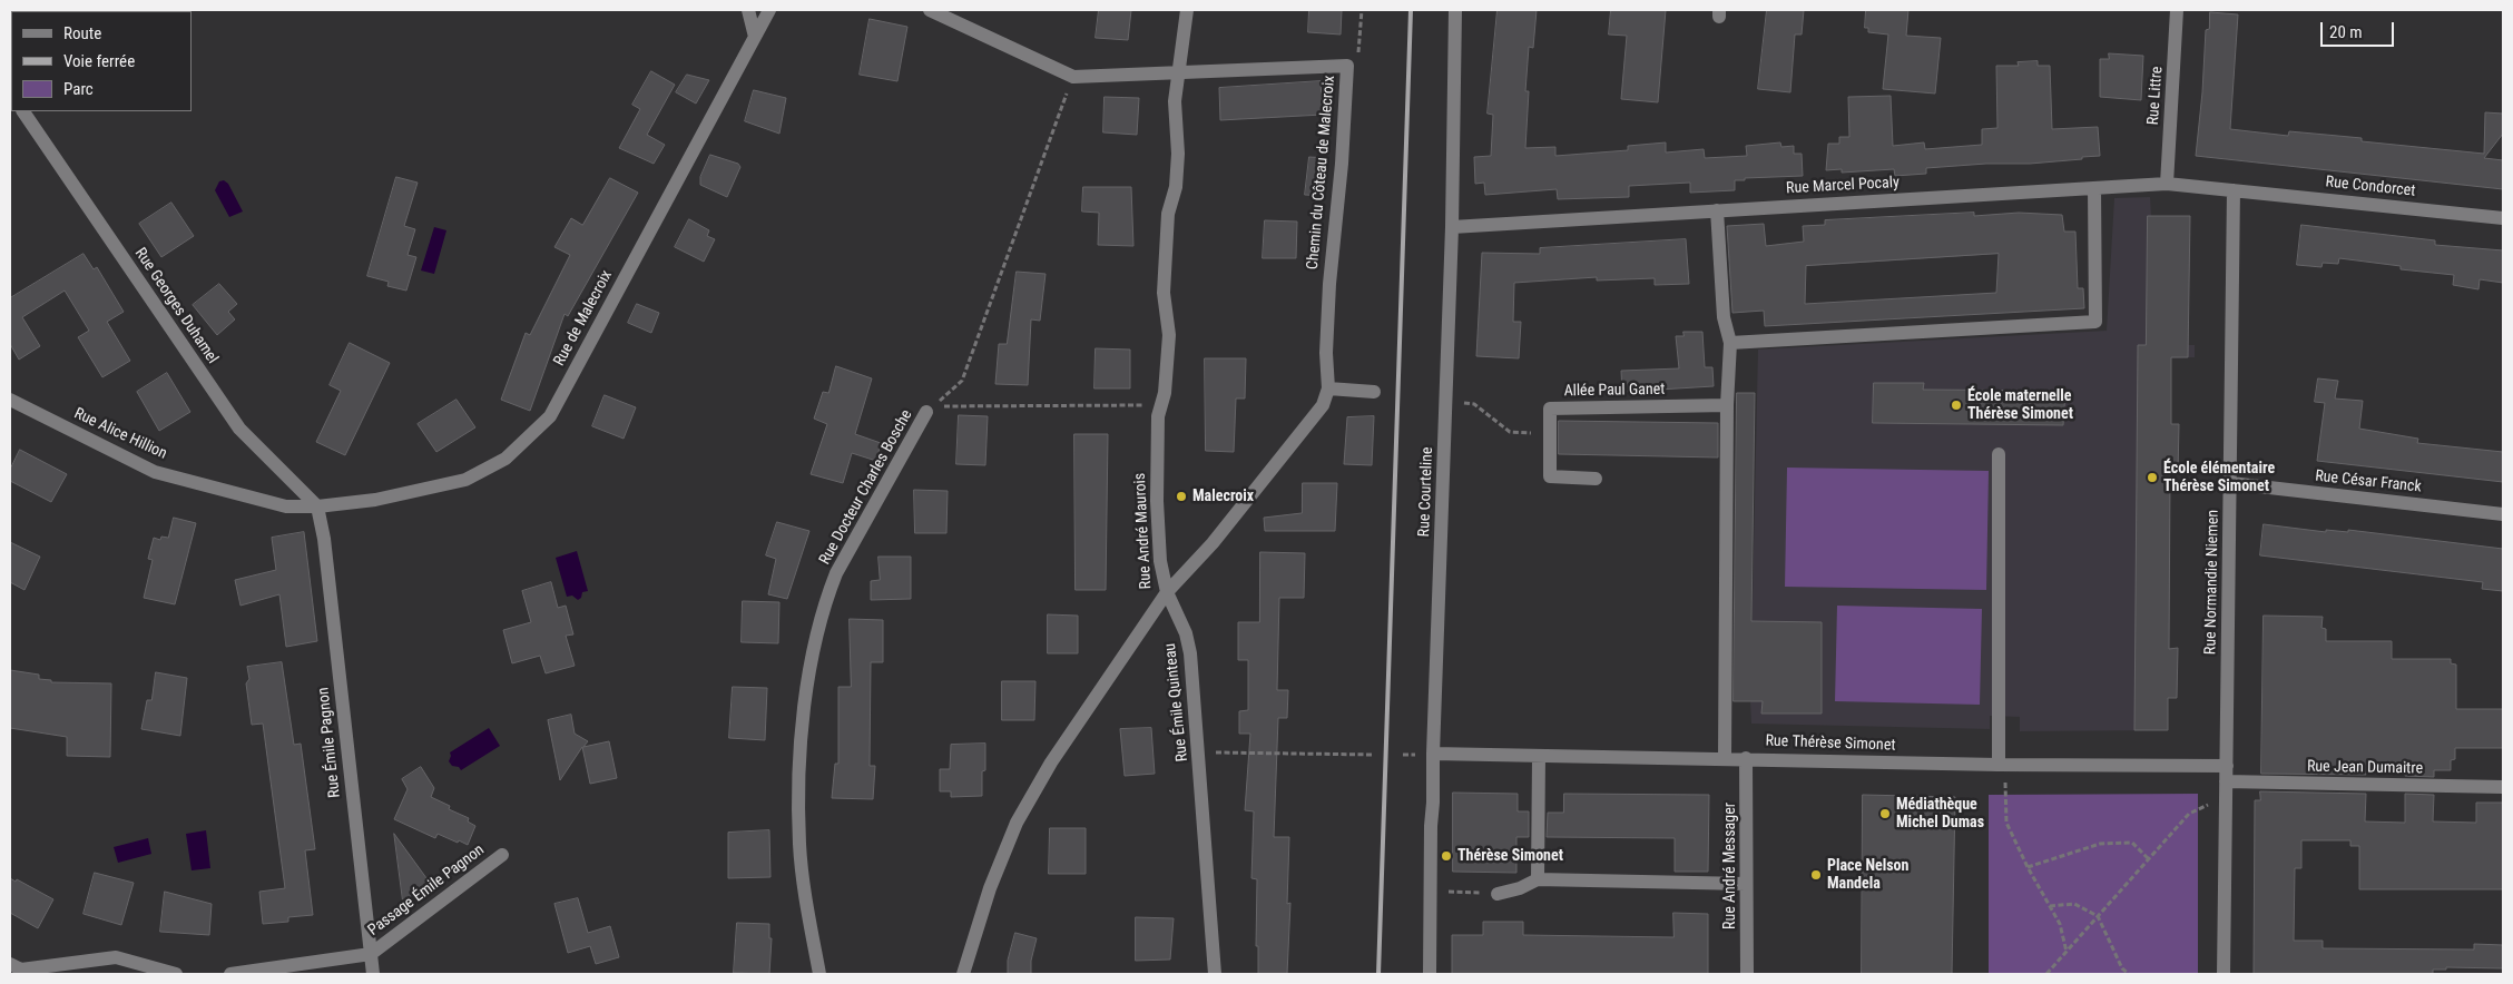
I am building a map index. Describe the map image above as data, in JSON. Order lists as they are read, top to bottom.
{
  "streets": {
    "street": [
      "Rue Littre",
      "Chemin du Côteau de Malecroix",
      "Rue Marcel Pocaly",
      "Rue Condorcet",
      "Rue Georges Duhamel",
      "Rue de Malecroix",
      "Allée Paul Ganet",
      "Rue Alice Hillion",
      "Rue César Franck",
      "Rue Docteur Charles Bosche",
      "Rue Courteline",
      "Rue André Maurois",
      "Rue Normandie Niemen",
      "Rue Émile Quinteau",
      "Rue Émile Pagnon",
      "Rue Thérèse Simonet",
      "Rue Jean Dumaitre",
      "Rue André Messager",
      "Passage Émile Pagnon"
    ]
  },
  "crossings": [
    ["Rue Littre", "Rue Marcel Pocaly"],
    ["Chemin du Côteau de Malecroix", "Rue André Maurois"],
    ["Rue Marcel Pocaly", "Rue Condorcet"],
    ["Rue Marcel Pocaly", "Rue Courteline"],
    ["Rue Marcel Pocaly", "Rue Normandie Niemen"],
    ["Rue Condorcet", "Rue Normandie Niemen"],
    ["Rue Georges Duhamel", "Rue de Malecroix"],
    ["Rue Georges Duhamel", "Rue Alice Hillion"],
    ["Rue Georges Duhamel", "Rue Émile Pagnon"],
    ["Rue de Malecroix", "Rue Alice Hillion"],
    ["Rue de Malecroix", "Rue Émile Pagnon"],
    ["Rue Alice Hillion", "Rue Émile Pagnon"],
    ["Rue César Franck", "Rue Normandie Niemen"],
    ["Rue Courteline", "Rue Thérèse Simonet"],
    ["Rue André Maurois", "Rue Émile Quinteau"],
    ["Rue Normandie Niemen", "Rue Thérèse Simonet"],
    ["Rue Normandie Niemen", "Rue Jean Dumaitre"],
    ["Rue Émile Pagnon", "Passage Émile Pagnon"],
    ["Rue Thérèse Simonet", "Rue André Messager"]
  ],
  "places": [
    "École maternelle Thérèse Simonet",
    "École élémentaire Thérèse Simonet",
    "Malecroix",
    "Médiathèque Michel Dumas",
    "Thérèse Simonet",
    "Place Nelson Mandela"
  ],
  "legend": ["Route", "Voie ferrée", "Parc"],
  "scale_bar": "20 m"
}
